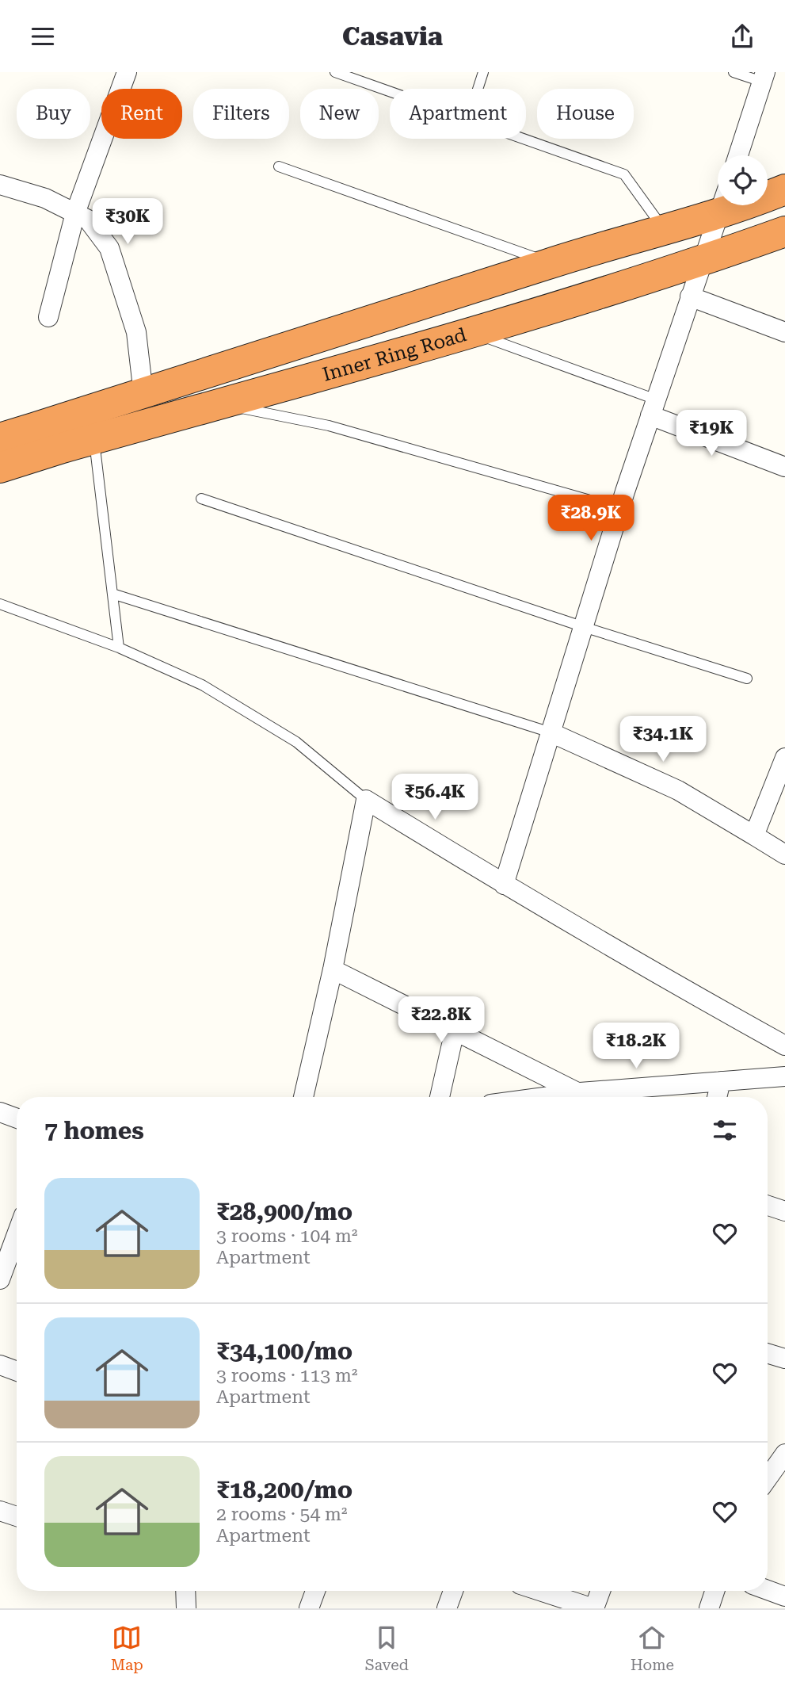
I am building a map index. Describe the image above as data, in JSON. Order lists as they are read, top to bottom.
{
  "streets": {
    "highway": ["Inner Ring Road"]
  },
  "page": {
    "header": "Casavia",
    "chip": [
      "Buy",
      "Rent",
      "Filters",
      "New",
      "Apartment",
      "House"
    ],
    "price": [
      "₹30K",
      "₹19K",
      "₹28.9K",
      "₹34.1K",
      "₹56.4K",
      "₹22.8K",
      "₹18.2K"
    ],
    "heading": "7 homes",
    "list": [
      {
        "name": "₹28,900/mo",
        "note": "3 rooms · 104 m² · Apartment"
      },
      {
        "name": "₹34,100/mo",
        "note": "3 rooms · 113 m² · Apartment"
      },
      {
        "name": "₹18,200/mo",
        "note": "2 rooms · 54 m² · Apartment"
      }
    ],
    "tabs": ["Map", "Saved", "Home"]
  }
}
